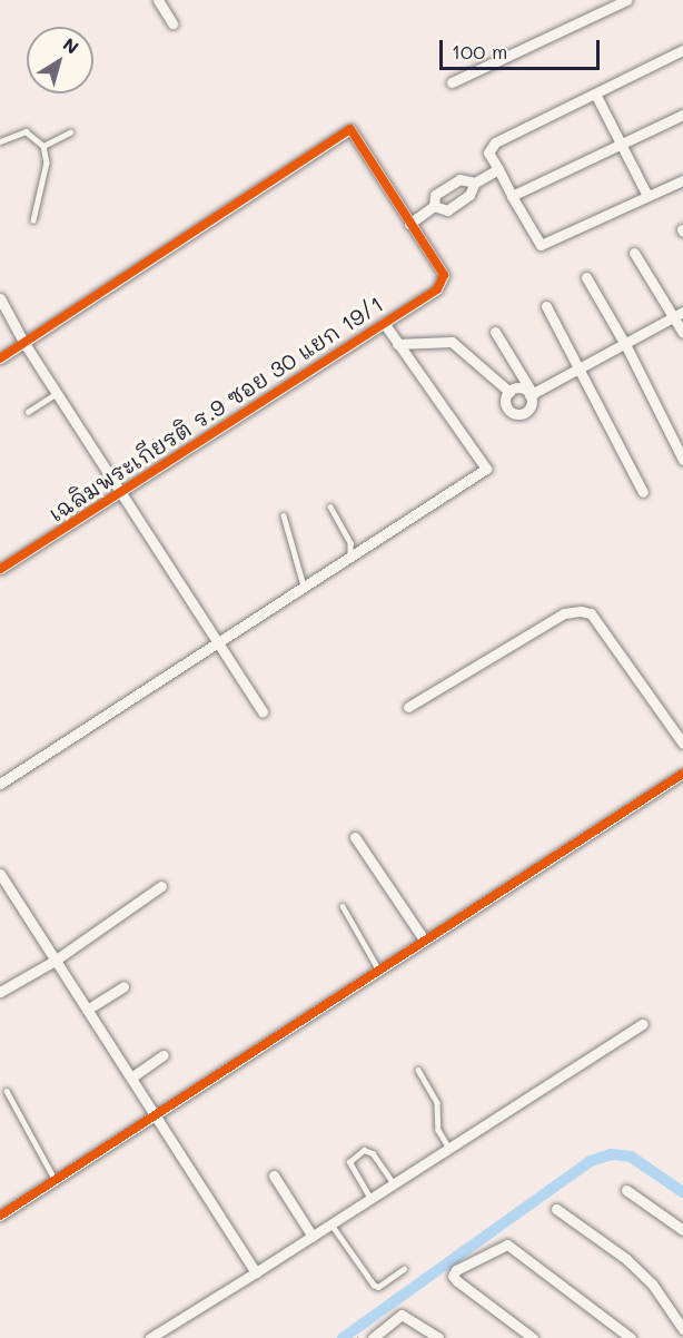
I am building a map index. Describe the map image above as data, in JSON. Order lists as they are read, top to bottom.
{
  "streets": {
    "street": ["เฉลิมพระเกียรติ ร.9 ซอย 30 แยก 19/1"]
  },
  "scale_bar": "100 m",
  "north": "top right"
}
